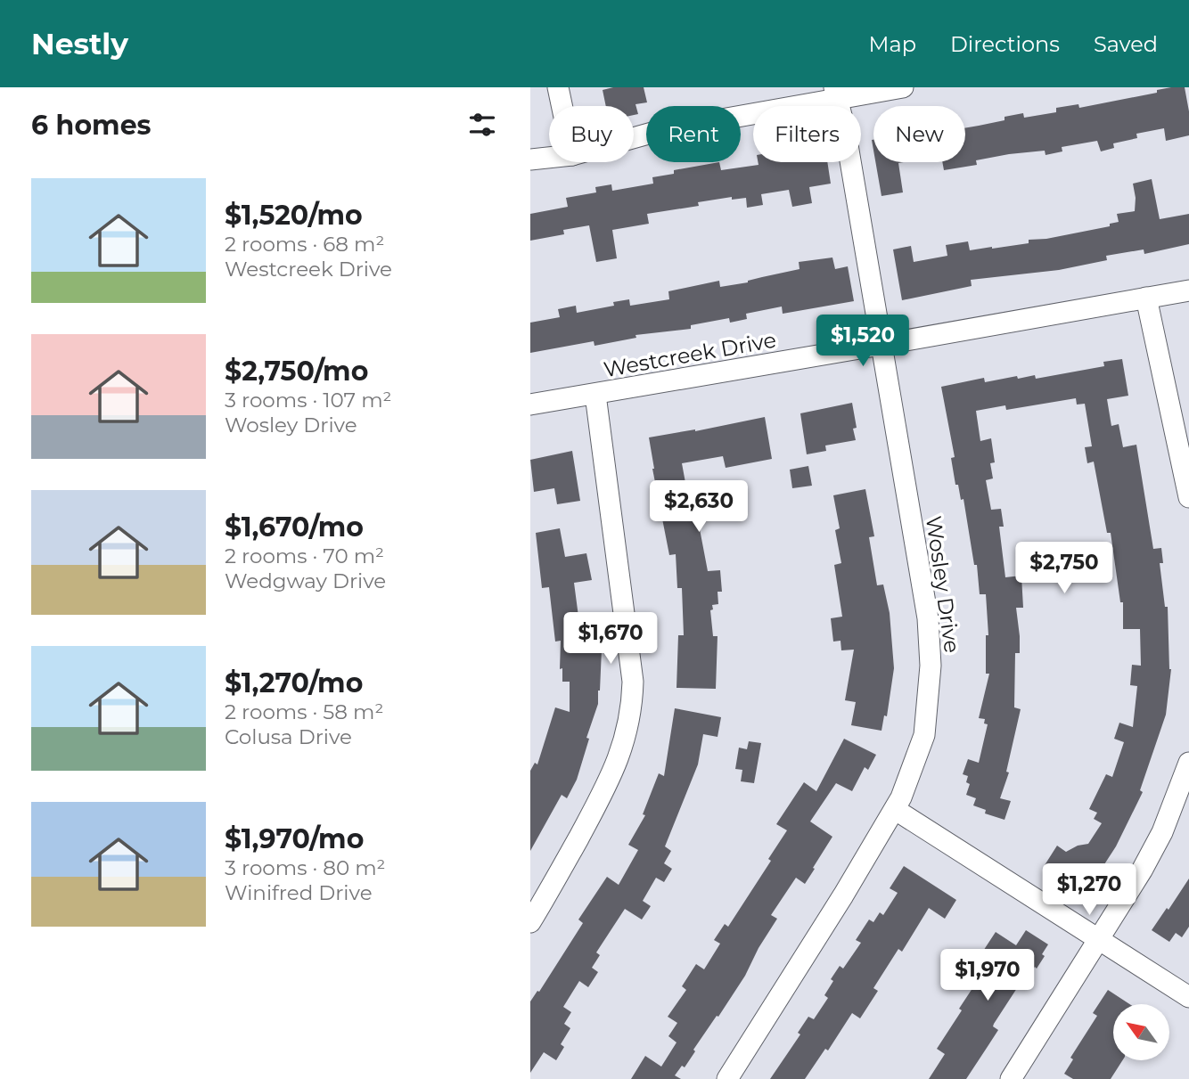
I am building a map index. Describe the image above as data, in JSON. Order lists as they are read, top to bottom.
{
  "streets": {
    "street": ["Westcreek Drive", "Wosley Drive"]
  },
  "crossings": [
    ["Westcreek Drive", "Wosley Drive"]
  ],
  "north": "top left",
  "page": {
    "header": "Nestly",
    "nav": ["Map", "Directions", "Saved"],
    "heading": "6 homes",
    "chip": [
      "Buy",
      "Rent",
      "Filters",
      "New"
    ],
    "list": [
      {
        "name": "$1,520/mo",
        "note": "2 rooms · 68 m² · Westcreek Drive"
      },
      {
        "name": "$2,750/mo",
        "note": "3 rooms · 107 m² · Wosley Drive"
      },
      {
        "name": "$1,670/mo",
        "note": "2 rooms · 70 m² · Wedgway Drive"
      },
      {
        "name": "$1,270/mo",
        "note": "2 rooms · 58 m² · Colusa Drive"
      },
      {
        "name": "$1,970/mo",
        "note": "3 rooms · 80 m² · Winifred Drive"
      }
    ],
    "price": [
      "$1,520",
      "$2,630",
      "$2,750",
      "$1,670",
      "$1,270",
      "$1,970"
    ]
  }
}
